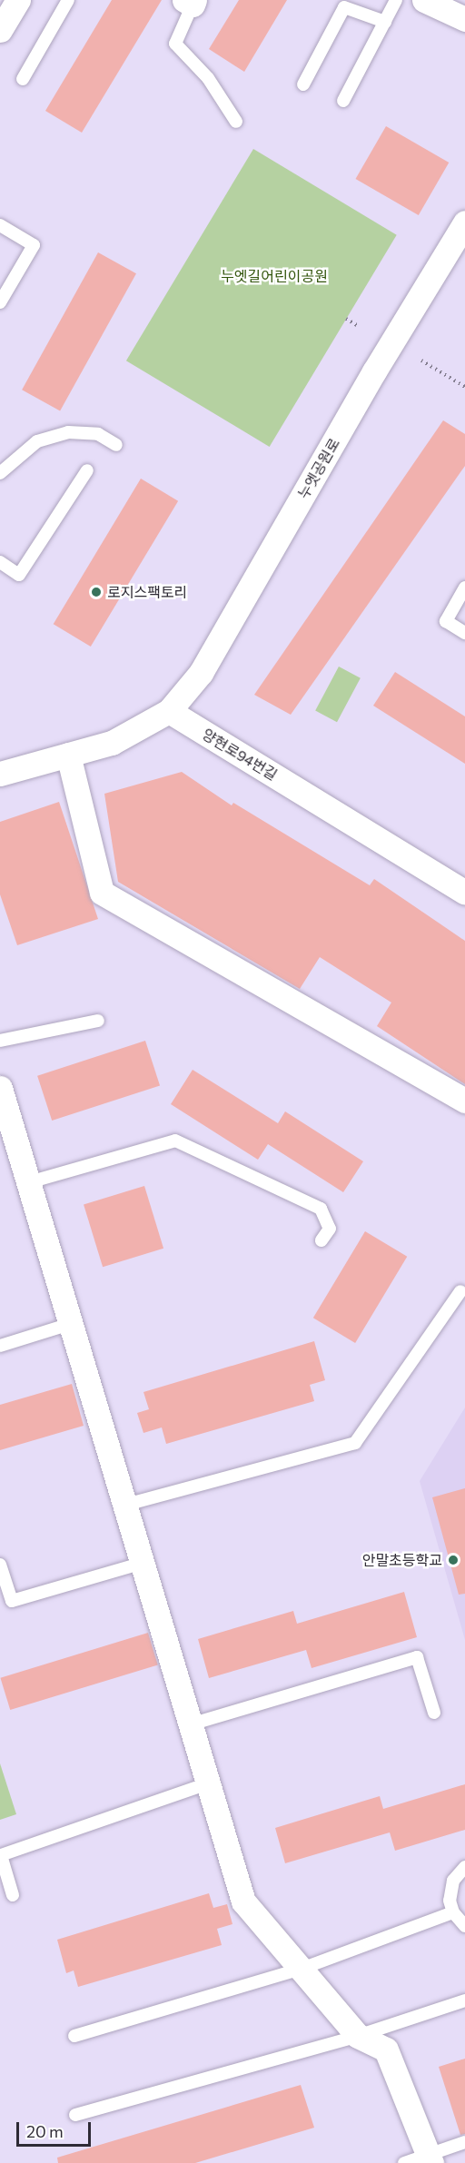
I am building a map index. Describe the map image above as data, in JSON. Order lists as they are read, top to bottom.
{
  "streets": {
    "street": ["누엣공원로", "양현로94번길"]
  },
  "crossings": [
    ["누엣공원로", "양현로94번길"]
  ],
  "parks": ["누엣길어린이공원"],
  "places": ["로지스팩토리", "안말초등학교"],
  "scale_bar": "20 m"
}
